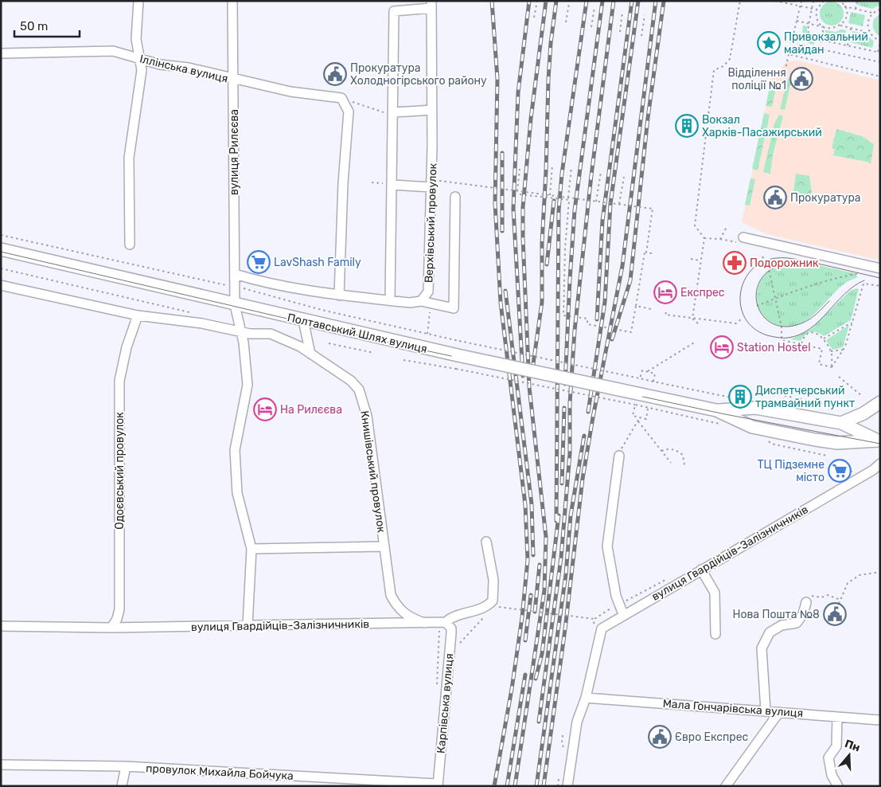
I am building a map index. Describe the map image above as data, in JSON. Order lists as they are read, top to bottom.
{
  "streets": {
    "main road": ["Полтавський Шлях вулиця"],
    "street": [
      "Іллінська вулиця",
      "вулиця Рилєєва",
      "Верхівський провулок",
      "Одоєвський провулок",
      "Книшівський провулок",
      "вулиця Гвардійців-Залізничників",
      "Карпівська вулиця",
      "Мала Гончарівська вулиця",
      "провулок Михайла Бойчука"
    ]
  },
  "crossings": [
    ["Іллінська вулиця", "вулиця Рилєєва"],
    ["вулиця Рилєєва", "Полтавський Шлях вулиця"],
    ["вулиця Рилєєва", "Книшівський провулок"],
    ["вулиця Рилєєва", "вулиця Гвардійців-Залізничників"],
    ["Одоєвський провулок", "Книшівський провулок"],
    ["Одоєвський провулок", "вулиця Гвардійців-Залізничників"],
    ["Книшівський провулок", "вулиця Гвардійців-Залізничників"],
    ["вулиця Гвардійців-Залізничників", "Карпівська вулиця"],
    ["вулиця Гвардійців-Залізничників", "Мала Гончарівська вулиця"],
    ["Карпівська вулиця", "провулок Михайла Бойчука"]
  ],
  "places": {
    "place": ["Привокзальний майдан"],
    "public building": [
      "Прокуратура Холодногірського району",
      "Відділення поліції №1",
      "Прокуратура",
      "Нова Пошта №8",
      "Євро Експрес"
    ],
    "building": ["Вокзал Харків-Пасажирський", "Диспетчерський трамвайний пункт"],
    "supermarket": ["LavShash Family", "ТЦ Підземне місто"],
    "pharmacy": ["Подорожник"],
    "hotel": ["Експрес", "Station Hostel", "На Рилєєва"]
  },
  "scale_bar": "50 m",
  "north": "top"
}
